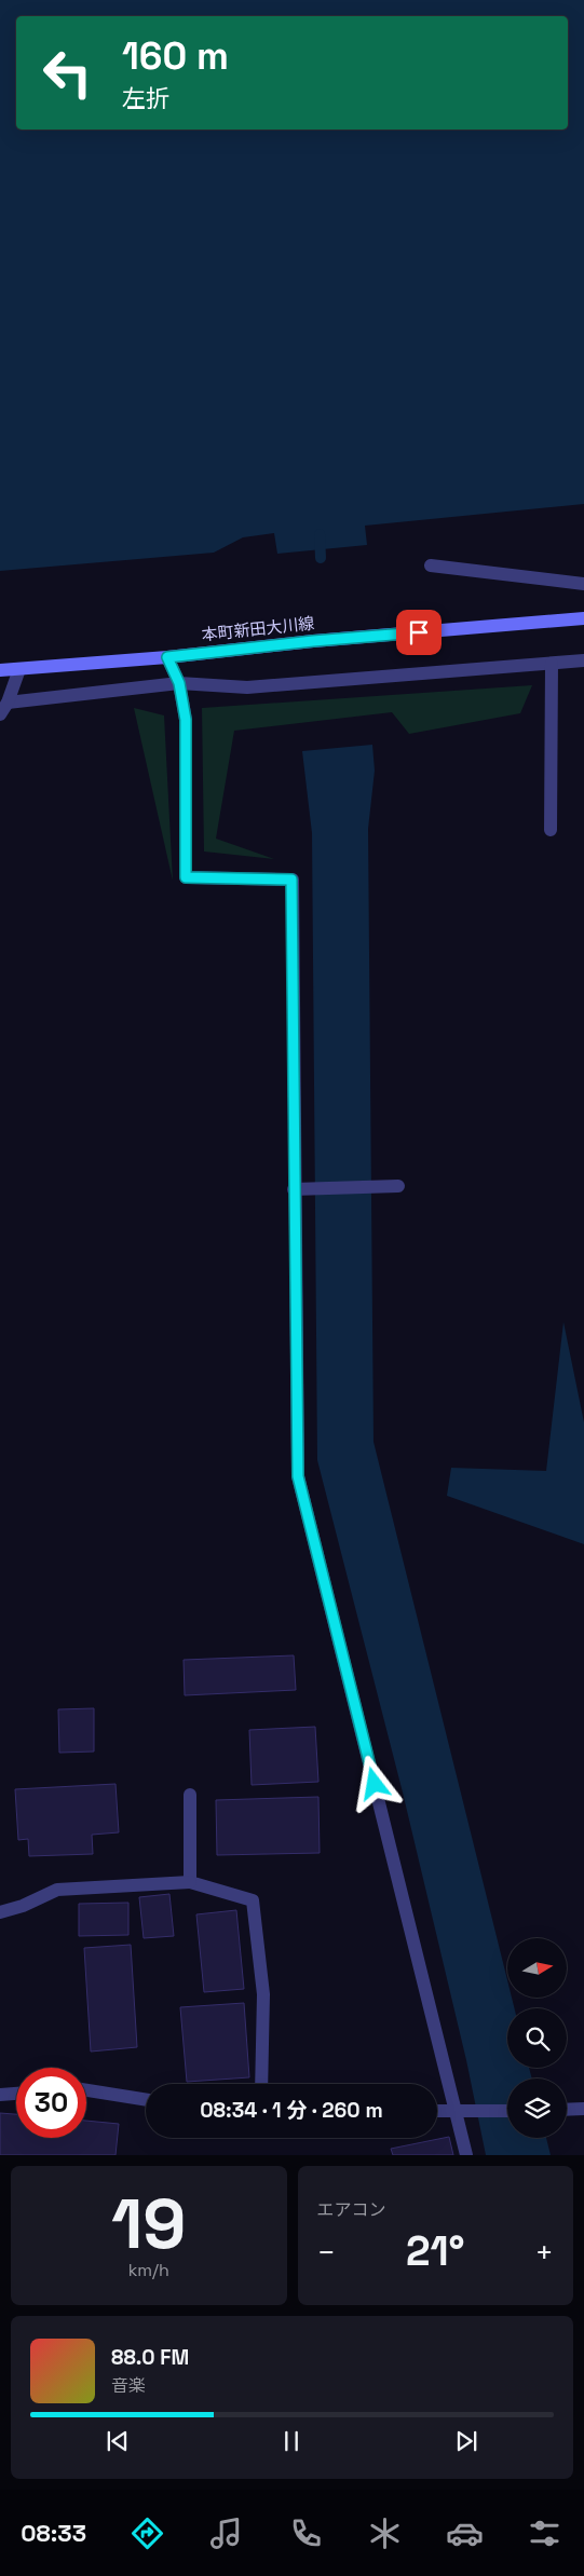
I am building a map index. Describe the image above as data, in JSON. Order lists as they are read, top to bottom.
{
  "streets": {
    "main road": ["本町新田大川線"]
  },
  "north": "right",
  "page": {
    "turn": ["160 m", "左折"],
    "limit": "30",
    "trip": "08:34 · 1 分 · 260 m",
    "tile": [
      ["19", "km/h"],
      "エアコン"
    ],
    "heat": ["−", "21°", "+"],
    "song": ["88.0 FM", "音楽"],
    "tabs": "08:33"
  }
}
